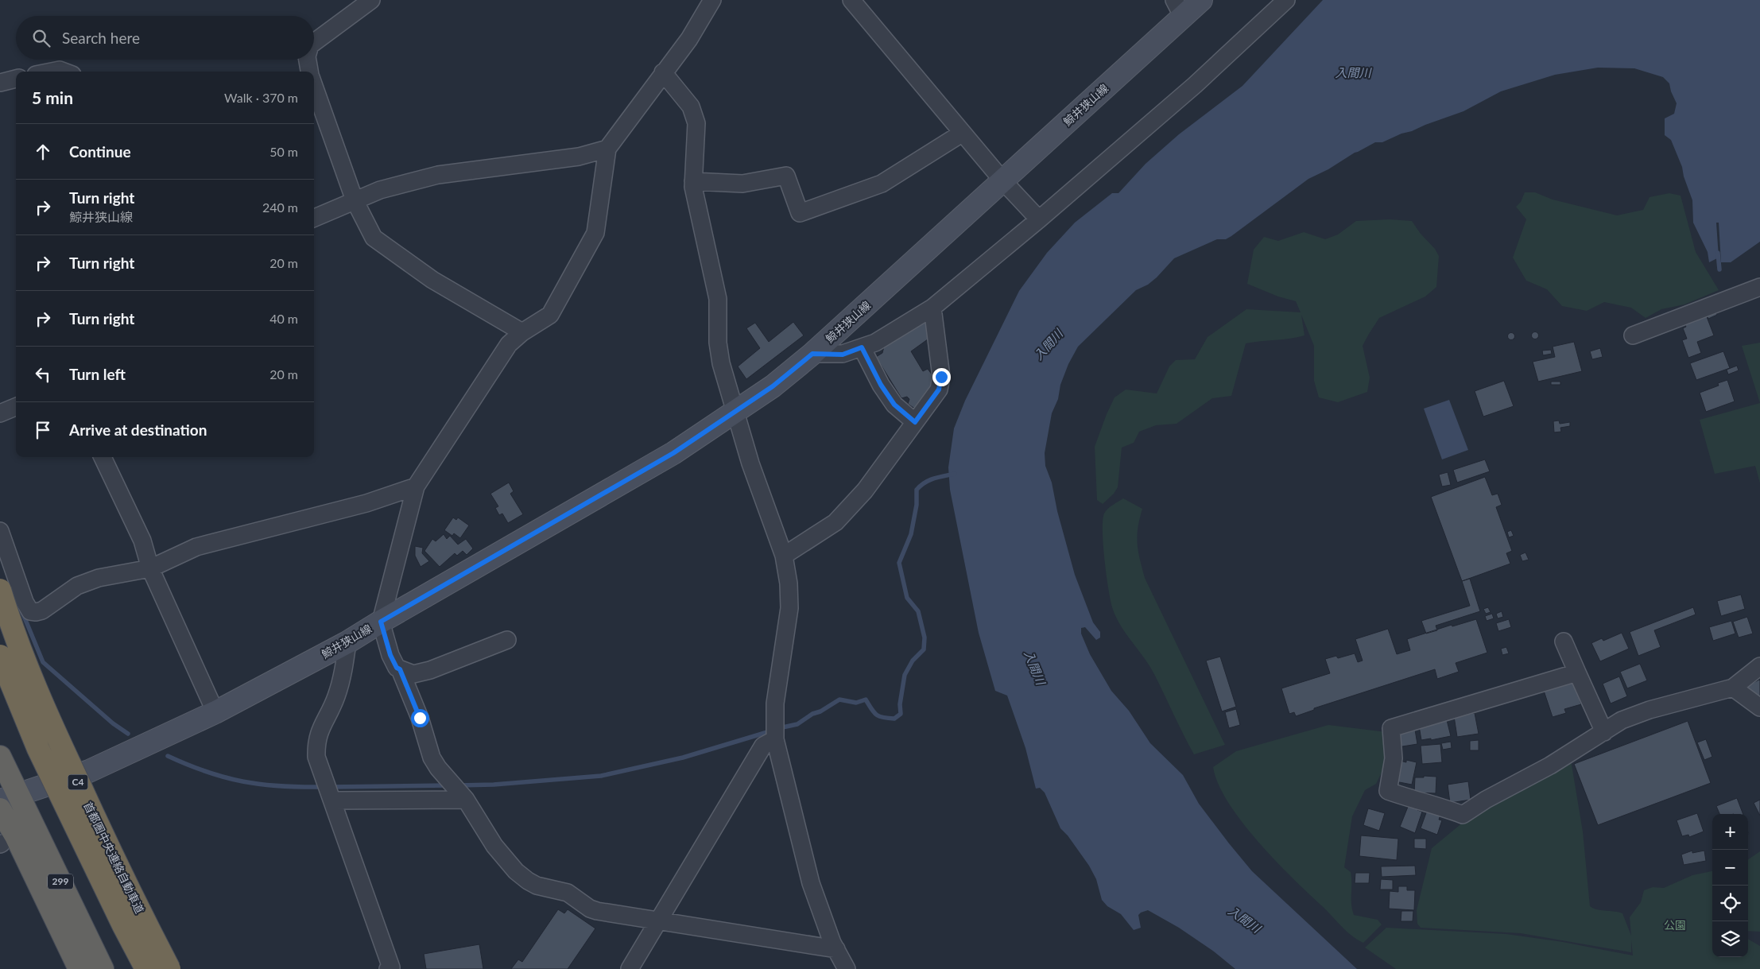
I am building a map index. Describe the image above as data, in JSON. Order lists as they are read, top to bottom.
{
  "streets": {
    "highway": ["C4", "首都圏中央連絡自動車道", "299"],
    "main road": ["鯨井狭山線"]
  },
  "crossings": [
    ["鯨井狭山線", "299"]
  ],
  "water": ["入間川"],
  "parks": ["公園"],
  "page": {
    "search": "Search here",
    "heading": ["5 min", "Walk · 370 m"],
    "list": [
      ["Continue", "50 m"],
      ["Turn right", "鯨井狭山線", "240 m"],
      ["Turn right", "20 m"],
      ["Turn right", "40 m"],
      ["Turn left", "20 m"],
      "Arrive at destination"
    ],
    "map_buttons": ["+", "−"]
  }
}
